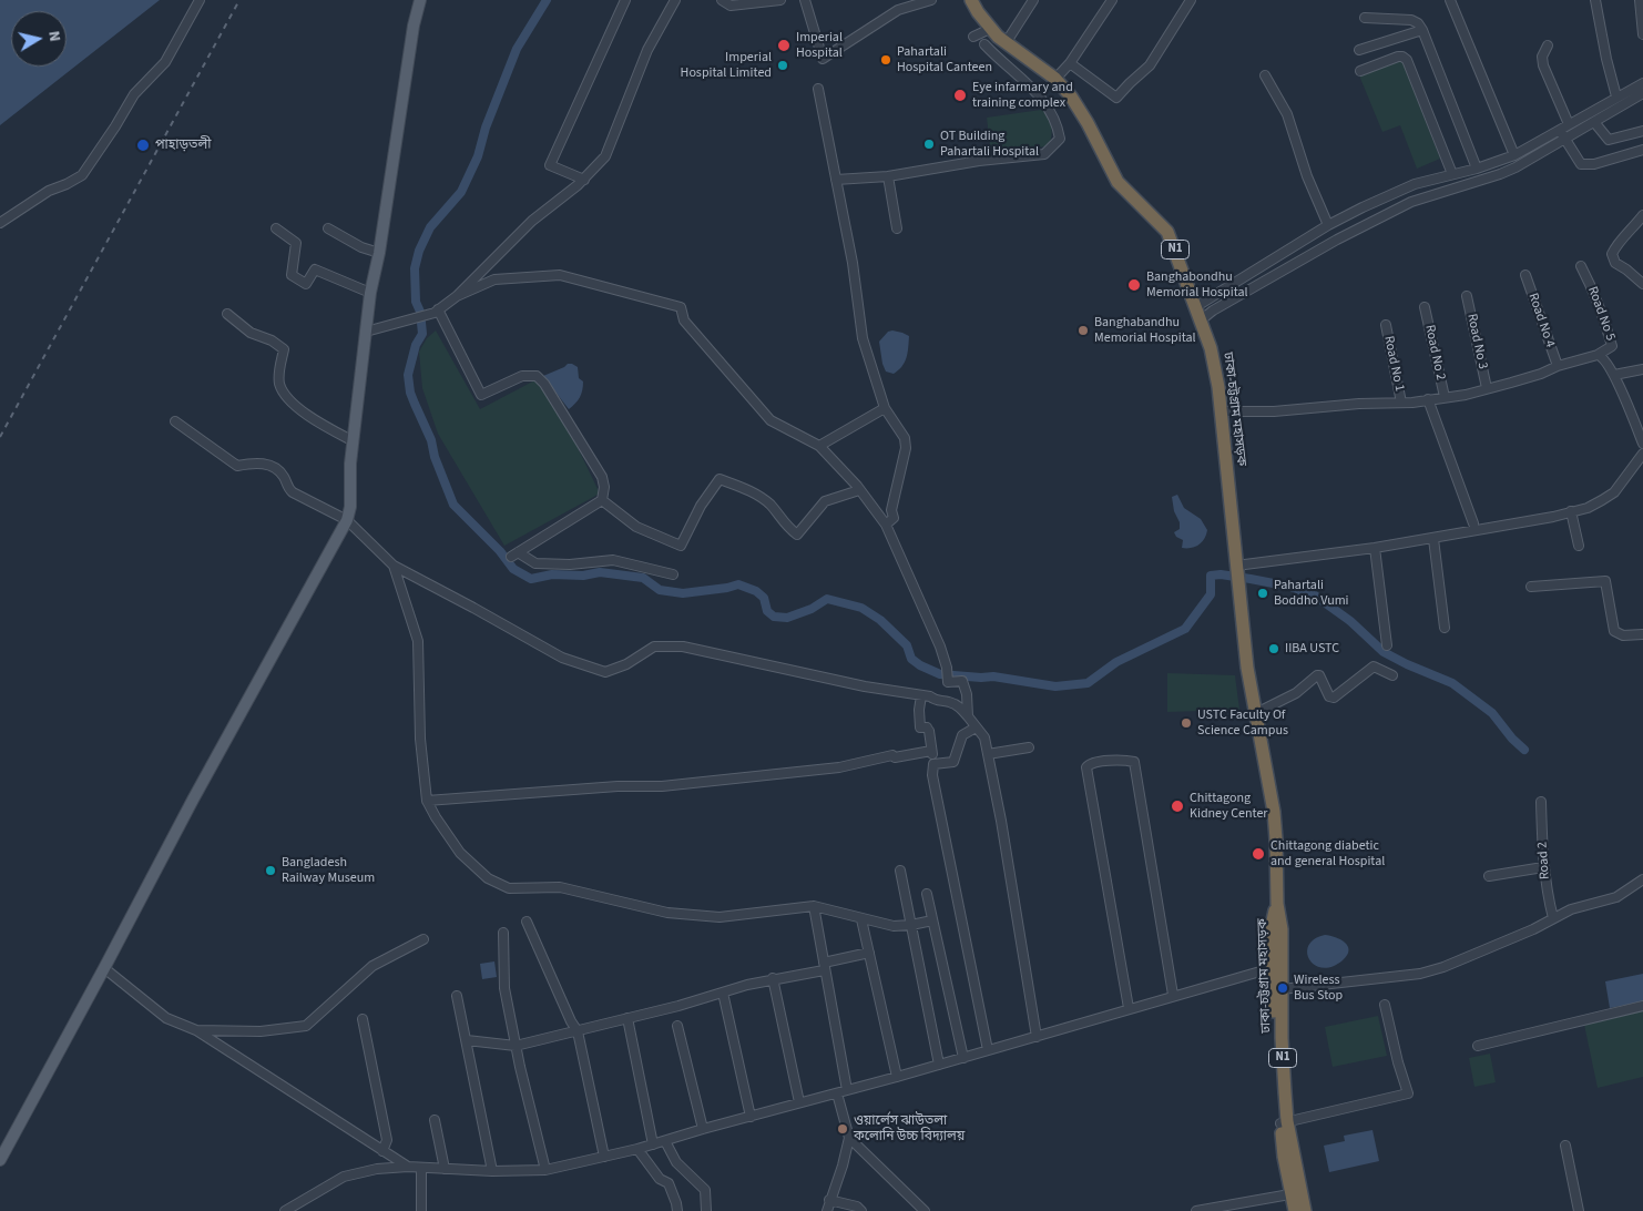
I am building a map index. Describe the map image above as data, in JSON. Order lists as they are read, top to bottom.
{
  "streets": {
    "highway": ["N1", "ঢাকা-চট্টগ্রাম মহাসড়ক"],
    "street": [
      "Road No 5",
      "Road No 4",
      "Road No 3",
      "Road No 2",
      "Road No 1",
      "Road 2"
    ]
  },
  "places": [
    "Imperial Hospital",
    "Pahartali Hospital Canteen",
    "Imperial Hospital Limited",
    "Eye infarmary and training complex",
    "OT Building Pahartali Hospital",
    "পাহাড়তলী",
    "Banghabondhu Memorial Hospital",
    "Banghabandhu Memorial Hospital",
    "Pahartali Boddho Vumi",
    "IIBA USTC",
    "USTC Faculty Of Science Campus",
    "Chittagong Kidney Center",
    "Chittagong diabetic and general Hospital",
    "Bangladesh Railway Museum",
    "Wireless Bus Stop",
    "ওয়ার্লেস ঝাউতলা কলোনি উচ্চ বিদ্যালয়"
  ],
  "north": "right"
}
